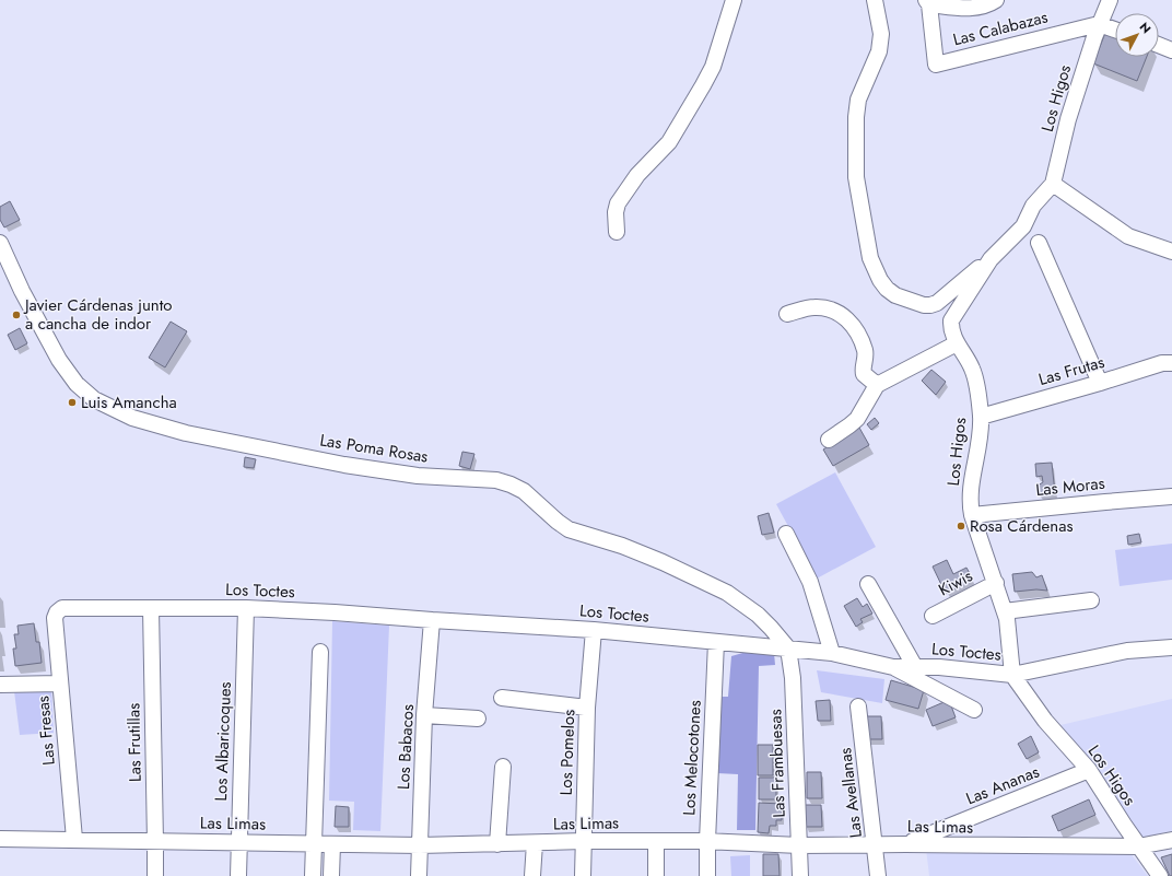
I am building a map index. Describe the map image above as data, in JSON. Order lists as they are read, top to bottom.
{
  "streets": {
    "street": [
      "Las Calabazas",
      "Los Higos",
      "Las Frutas",
      "Las Poma Rosas",
      "Las Moras",
      "Kiwis",
      "Los Toctes",
      "Las Fresas",
      "Los Albaricoques",
      "Las Frutillas",
      "Los Babacos",
      "Los Pomelos",
      "Los Melocotones",
      "Las Frambuesas",
      "Las Ananas",
      "Las Avellanas",
      "Las Limas"
    ]
  },
  "crossings": [
    ["Las Calabazas", "Los Higos"],
    ["Los Higos", "Las Frutas"],
    ["Los Higos", "Las Moras"],
    ["Los Higos", "Kiwis"],
    ["Los Higos", "Los Toctes"],
    ["Los Higos", "Las Ananas"],
    ["Los Higos", "Las Limas"],
    ["Las Poma Rosas", "Los Toctes"],
    ["Las Poma Rosas", "Las Frambuesas"],
    ["Los Toctes", "Las Fresas"],
    ["Los Toctes", "Los Albaricoques"],
    ["Los Toctes", "Las Frutillas"],
    ["Los Toctes", "Los Babacos"],
    ["Los Toctes", "Los Pomelos"],
    ["Los Toctes", "Los Melocotones"],
    ["Los Toctes", "Las Frambuesas"],
    ["Las Fresas", "Las Limas"],
    ["Los Albaricoques", "Las Limas"],
    ["Las Frutillas", "Las Limas"],
    ["Los Babacos", "Las Limas"],
    ["Los Pomelos", "Las Limas"],
    ["Los Melocotones", "Las Limas"],
    ["Las Frambuesas", "Las Limas"],
    ["Las Ananas", "Las Limas"],
    ["Las Avellanas", "Las Limas"]
  ],
  "places": ["Javier Cárdenas junto a cancha de indor", "Luis Amancha", "Rosa Cárdenas"],
  "north": "top right"
}
